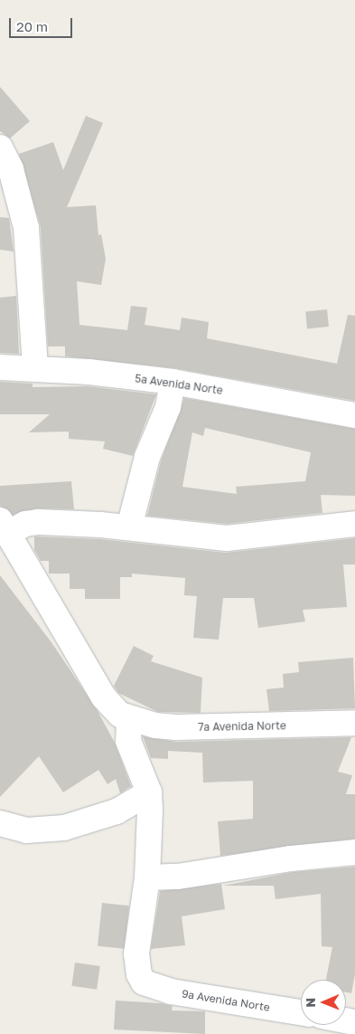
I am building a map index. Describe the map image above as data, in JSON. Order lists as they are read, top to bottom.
{
  "streets": {
    "street": ["5a Avenida Norte", "7a Avenida Norte", "9a Avenida Norte"]
  },
  "scale_bar": "20 m",
  "north": "left"
}
